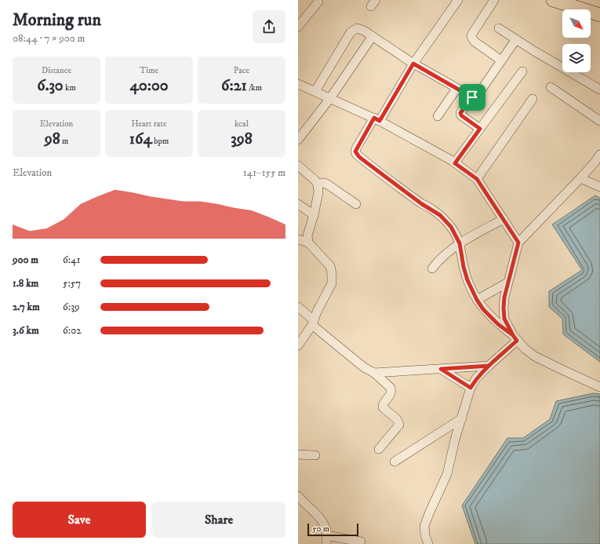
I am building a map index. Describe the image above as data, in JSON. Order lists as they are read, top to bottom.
{
  "scale_bar": "50 m",
  "north": "bottom right",
  "page": {
    "heading": ["Morning run", "08:44 · 7 × 900 m"],
    "stats": [
      ["Distance", "6.30 km"],
      ["Time", "40:00"],
      ["Pace", "6:21 /km"],
      ["Elevation", "98 m"],
      ["Heart rate", "164 bpm"],
      ["kcal", "398"]
    ],
    "chart": ["Elevation", "141–155 m"],
    "list": [
      {
        "name": "900 m",
        "note": "6:41"
      },
      {
        "name": "1.8 km",
        "note": "5:57"
      },
      {
        "name": "2.7 km",
        "note": "6:39"
      },
      {
        "name": "3.6 km",
        "note": "6:02"
      }
    ],
    "buttons": ["Save", "Share"],
    "scale": "50 m"
  }
}
